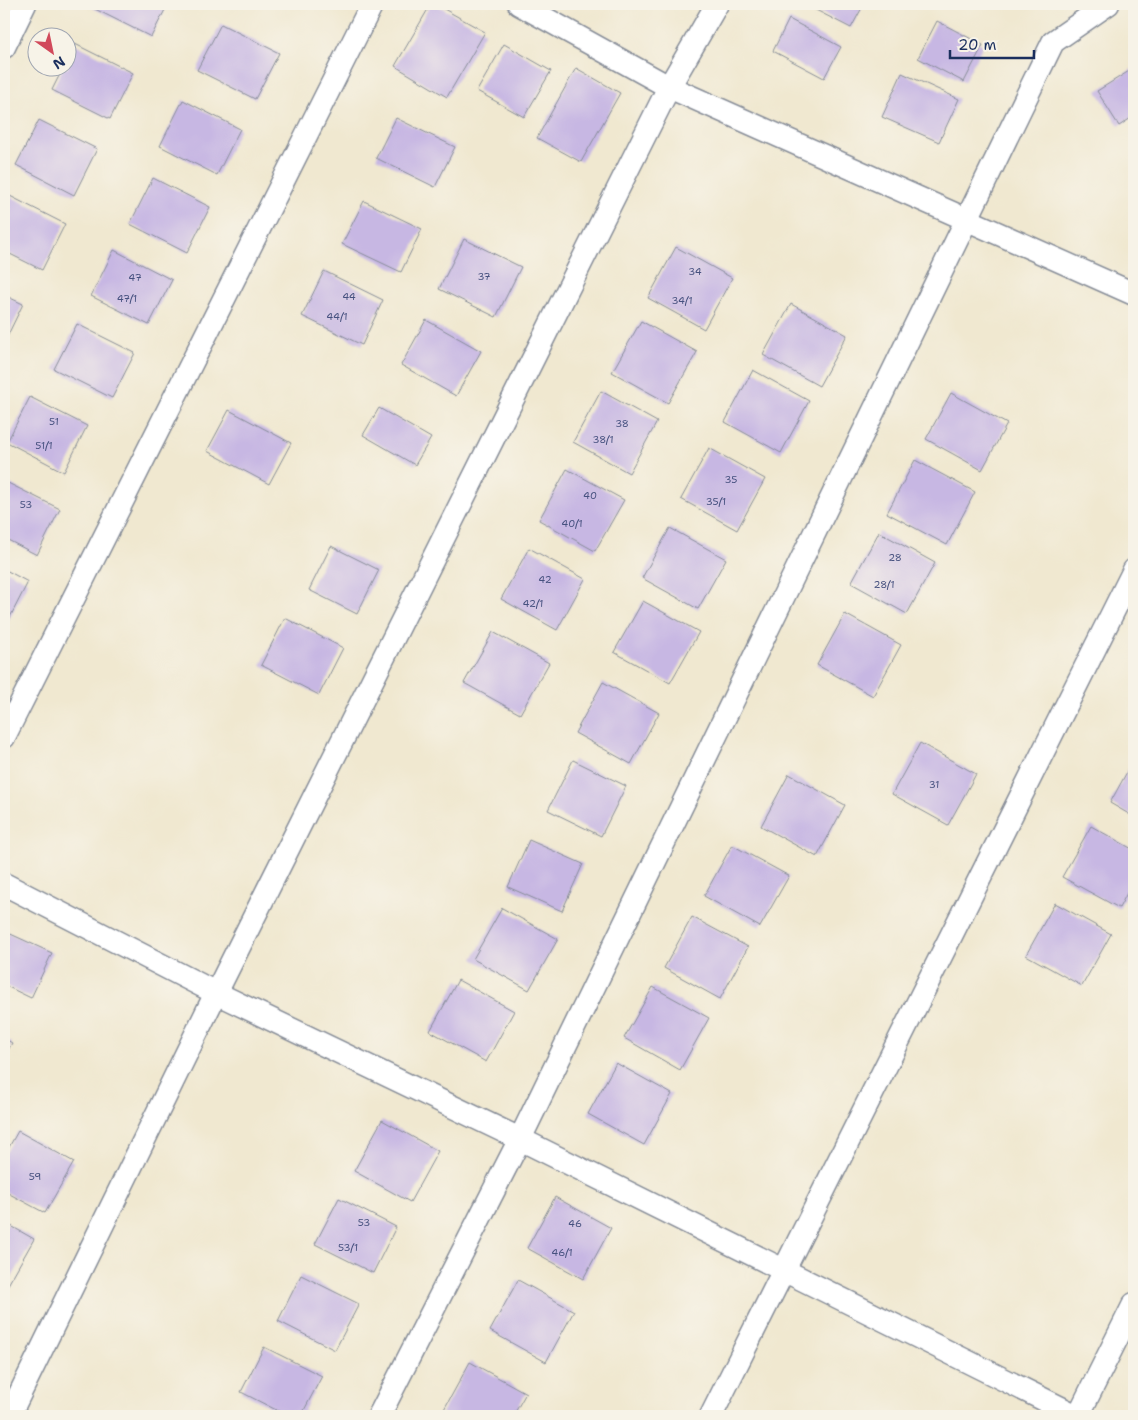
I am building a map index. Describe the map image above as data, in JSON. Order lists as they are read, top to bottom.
{
  "house_numbers": [
    "34",
    "37",
    "47",
    "44",
    "47/1",
    "34/1",
    "44/1",
    "51",
    "38",
    "38/1",
    "51/1",
    "35",
    "40",
    "35/1",
    "53",
    "40/1",
    "28",
    "42",
    "28/1",
    "42/1",
    "31",
    "59",
    "53",
    "46",
    "53/1",
    "46/1"
  ],
  "scale_bar": "20 m",
  "north": "bottom right"
}
